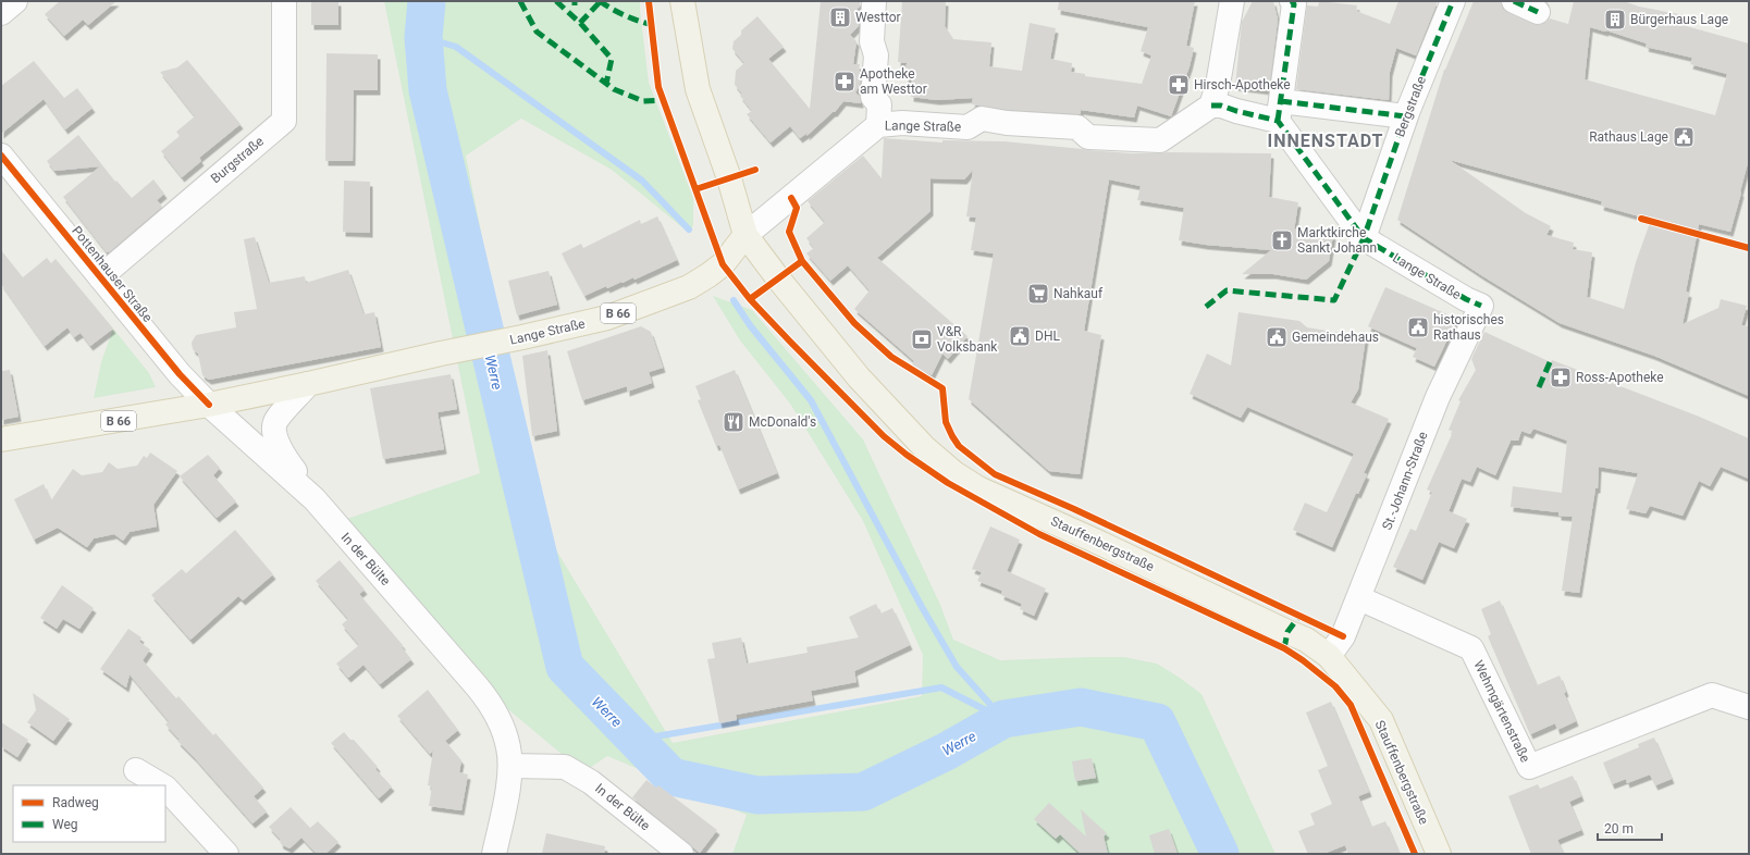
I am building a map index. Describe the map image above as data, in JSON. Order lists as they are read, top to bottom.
{
  "streets": {
    "main road": ["Lange Straße", "B 66", "Stauffenbergstraße"],
    "street": [
      "Bergstraße",
      "Burgstraße",
      "Pottenhauser Straße",
      "St.-Johann-Straße",
      "In der Bülte",
      "Wehmgärtenstraße"
    ]
  },
  "crossings": [
    ["Bergstraße", "Lange Straße"],
    ["Lange Straße", "Pottenhauser Straße"],
    ["Lange Straße", "St.-Johann-Straße"],
    ["Lange Straße", "Stauffenbergstraße"],
    ["Lange Straße", "In der Bülte"],
    ["Burgstraße", "Pottenhauser Straße"],
    ["Pottenhauser Straße", "In der Bülte"],
    ["St.-Johann-Straße", "Stauffenbergstraße"],
    ["St.-Johann-Straße", "Wehmgärtenstraße"]
  ],
  "districts": ["INNENSTADT"],
  "water": ["Werre"],
  "places": {
    "building": ["Westtor", "Bürgerhaus Lage"],
    "pharmacy": ["Apotheke am Westtor", "Hirsch-Apotheke", "Ross-Apotheke"],
    "public building": [
      "Rathaus Lage",
      "historisches Rathaus",
      "DHL",
      "Gemeindehaus"
    ],
    "church": ["Marktkirche Sankt Johann"],
    "supermarket": ["Nahkauf"],
    "bank": ["V&R Volksbank"],
    "restaurant": ["McDonald's"]
  },
  "legend": ["Radweg", "Weg"],
  "scale_bar": "20 m"
}
